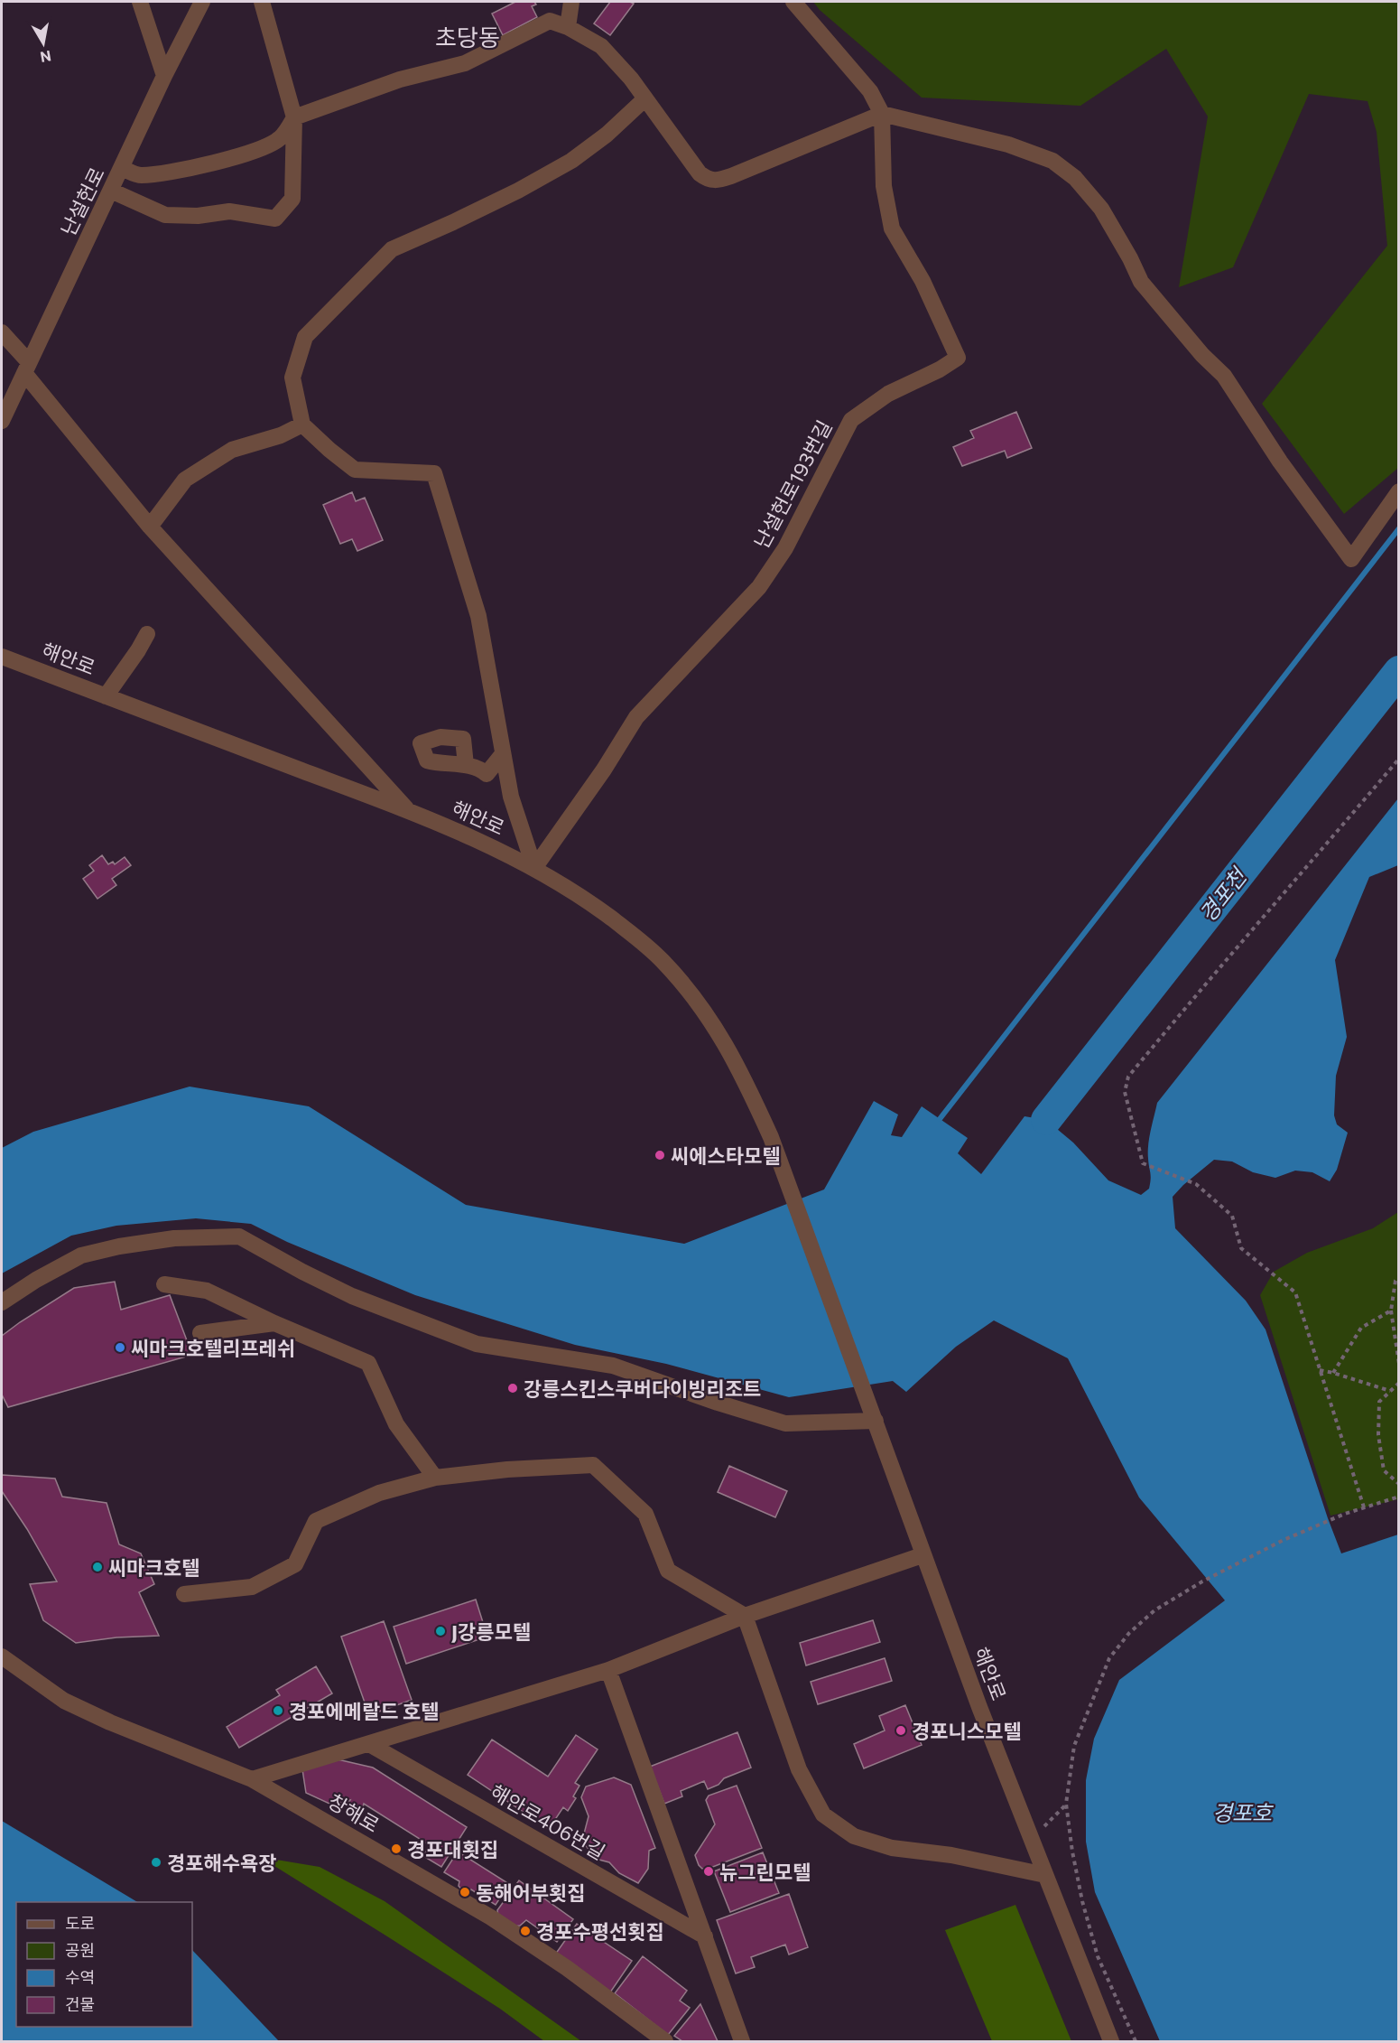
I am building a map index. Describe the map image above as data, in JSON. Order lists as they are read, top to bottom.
{
  "streets": {
    "street": [
      "난설헌로",
      "난설헌로193번길",
      "해안로",
      "창해로",
      "해안로406번길"
    ]
  },
  "crossings": [
    ["난설헌로193번길", "해안로"]
  ],
  "districts": ["초당동"],
  "water": ["경포천", "경포호"],
  "places": [
    "씨에스타모텔",
    "씨마크호텔리프레쉬",
    "강릉스킨스쿠버다이빙리조트",
    "씨마크호텔",
    "J강릉모텔",
    "경포에메랄드 호텔",
    "경포니스모텔",
    "경포대횟집",
    "경포해수욕장",
    "뉴그린모텔",
    "동해어부횟집",
    "경포수평선횟집"
  ],
  "legend": [
    "도로",
    "공원",
    "수역",
    "건물"
  ],
  "north": "bottom"
}
